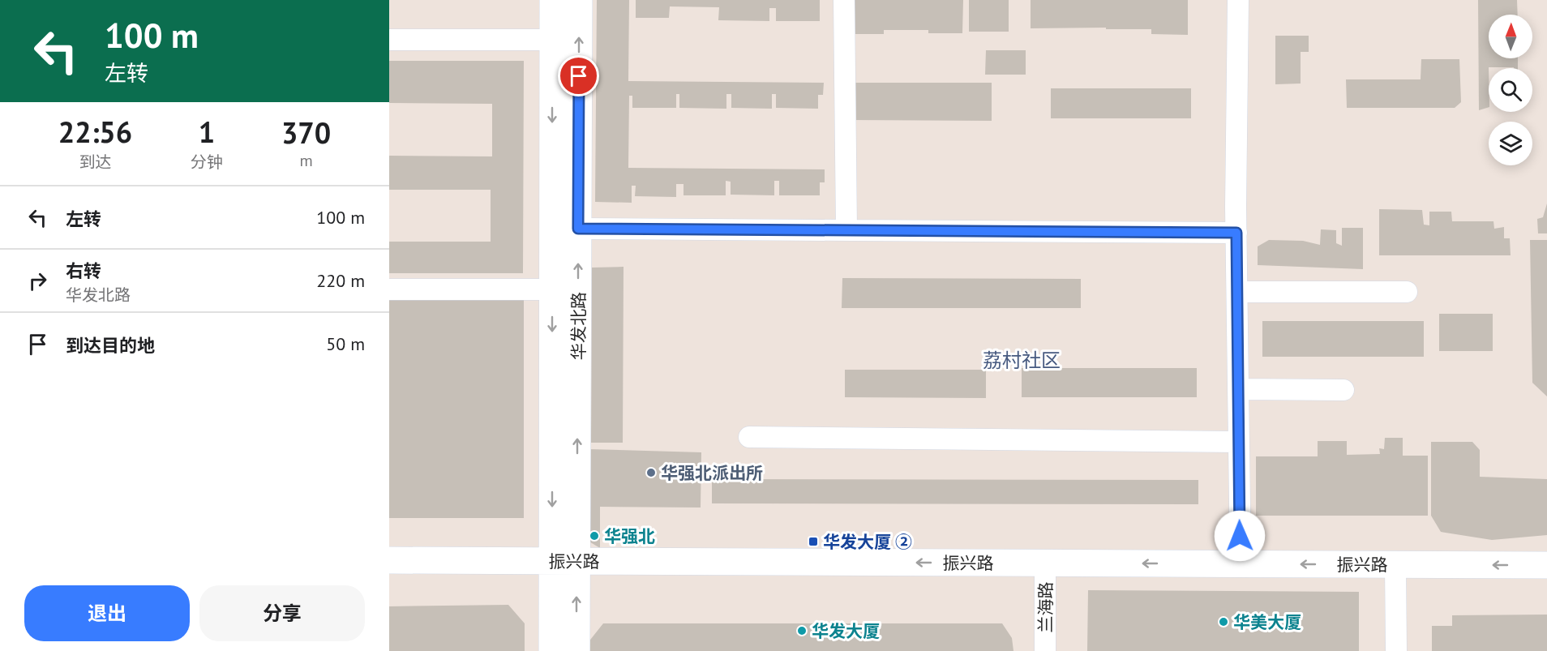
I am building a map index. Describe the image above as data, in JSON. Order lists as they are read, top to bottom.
{
  "streets": {
    "main road": ["华发北路", "振兴路"],
    "street": ["兰海路"]
  },
  "crossings": [
    ["华发北路", "振兴路"],
    ["振兴路", "兰海路"]
  ],
  "one_way": ["振兴路"],
  "districts": ["荔村社区"],
  "places": {
    "other": [
      "华强北派出所",
      "华强北",
      "华美大厦",
      "华发大厦"
    ],
    "transit": ["华发大厦 ②"]
  },
  "north": "top",
  "page": {
    "turn": ["100 m", "左转"],
    "eta": [
      "22:56",
      "到达",
      "1",
      "分钟",
      "370",
      "m"
    ],
    "list": [
      {
        "name": "左转",
        "value": "100 m"
      },
      {
        "name": "右转",
        "note": "华发北路",
        "value": "220 m"
      },
      {
        "name": "到达目的地",
        "value": "50 m"
      }
    ],
    "buttons": ["退出", "分享"]
  }
}
